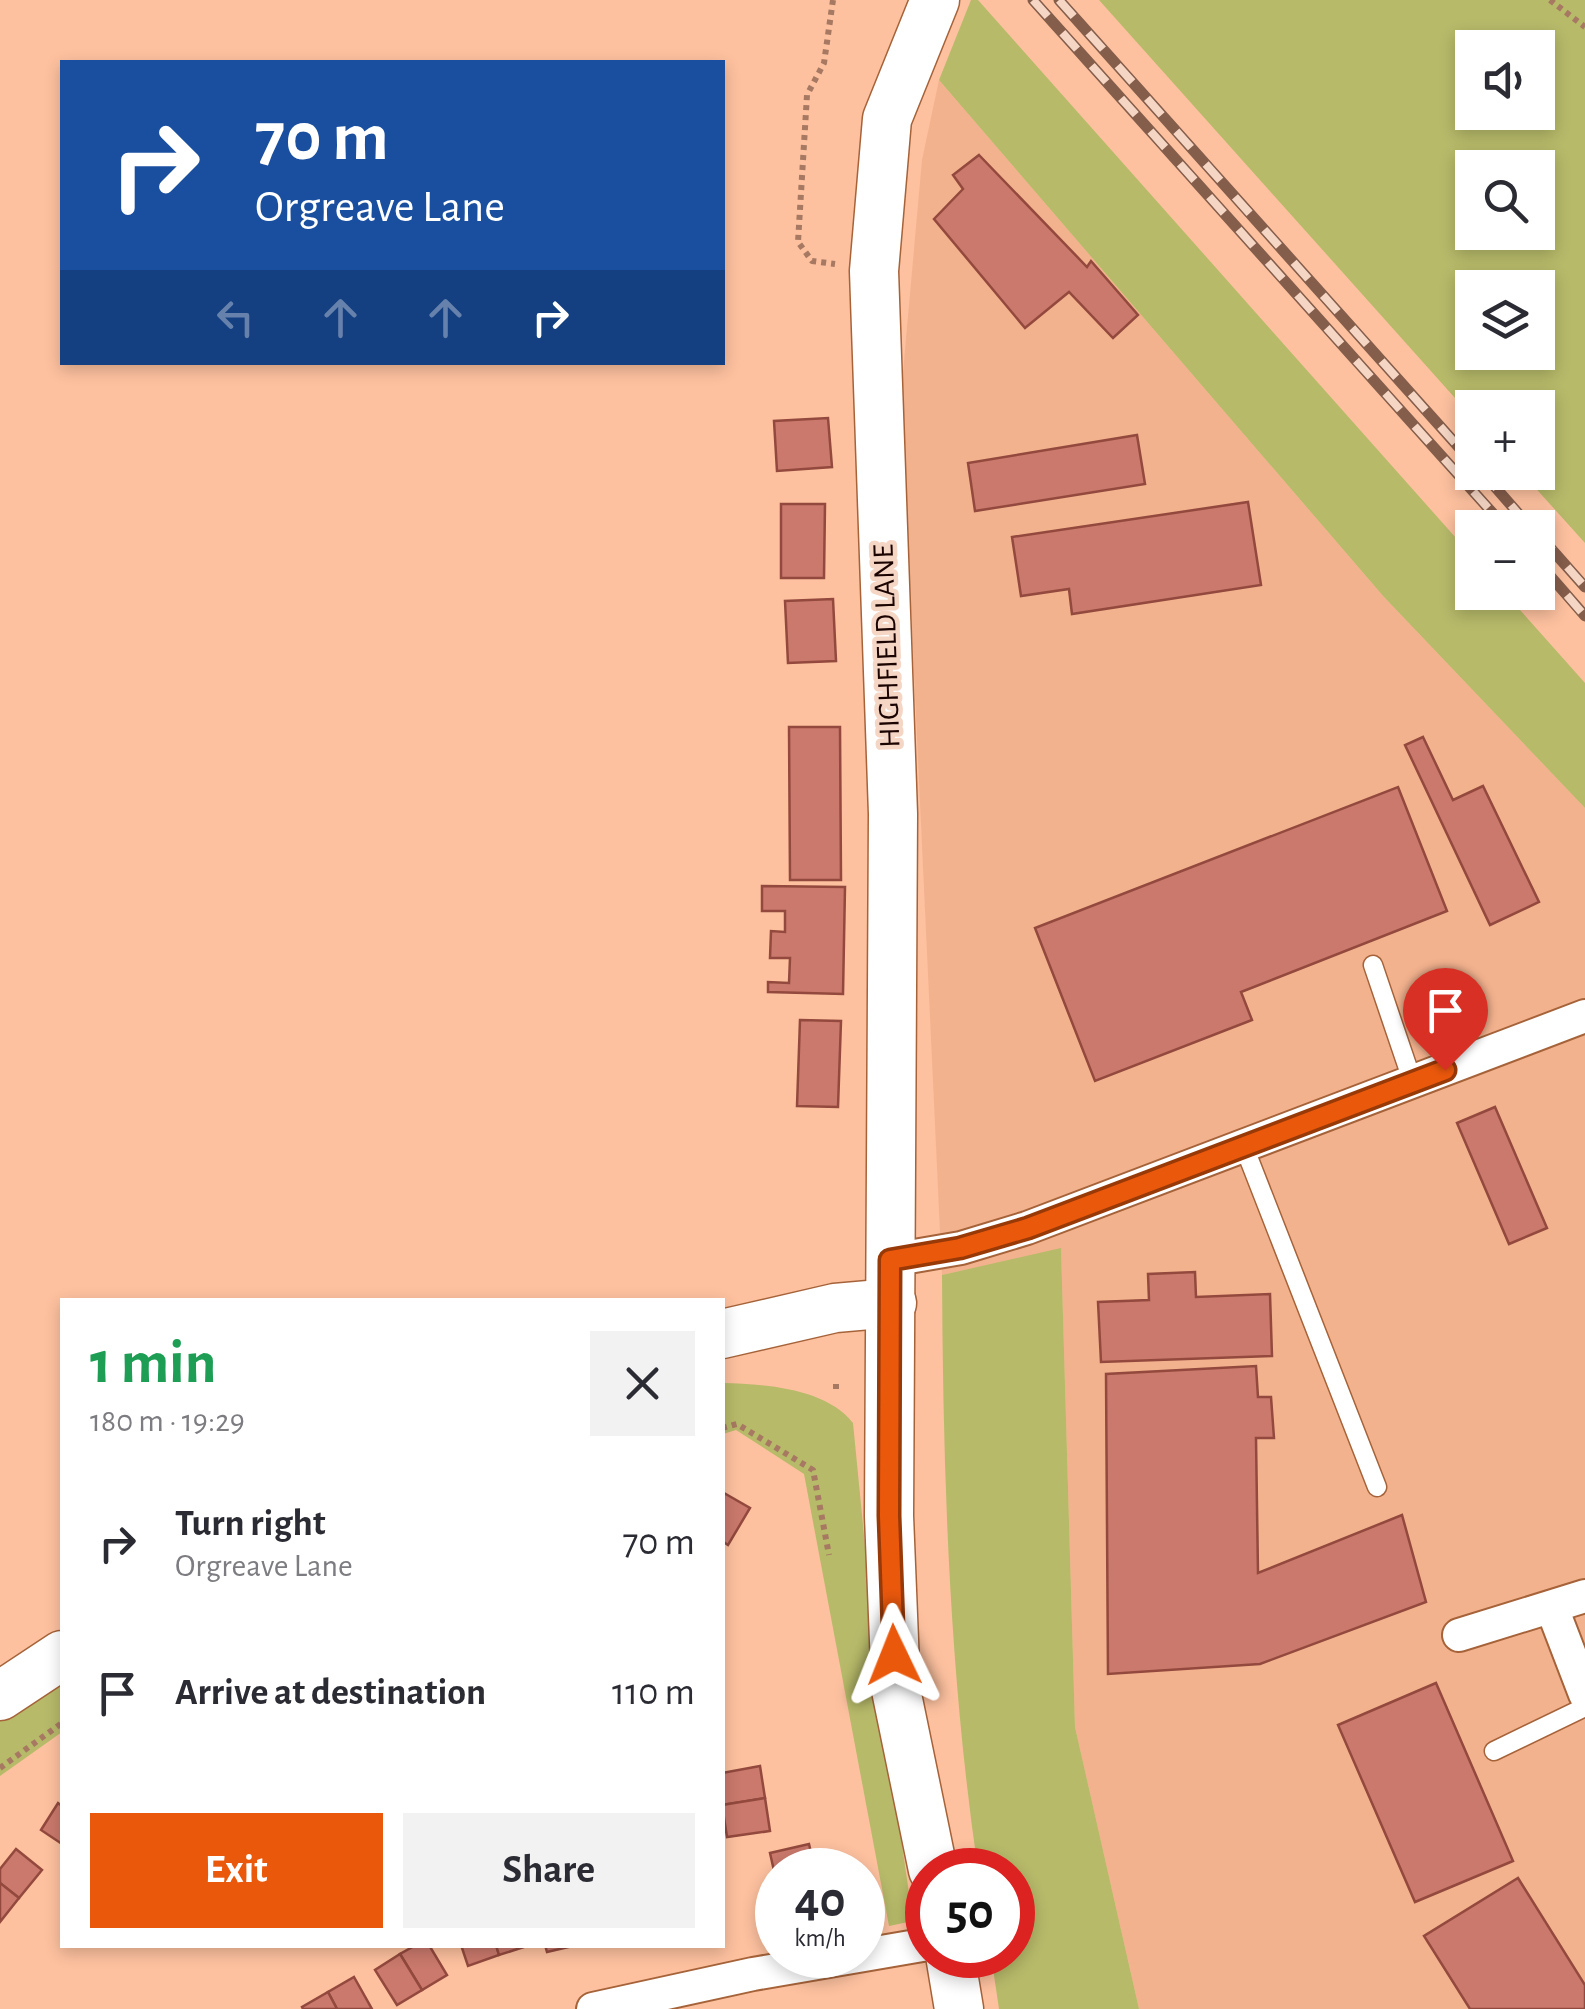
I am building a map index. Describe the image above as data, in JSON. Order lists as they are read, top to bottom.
{
  "streets": {
    "main road": ["HIGHFIELD LANE"]
  },
  "page": {
    "map_buttons": ["+", "−"],
    "turn": ["70 m", "Orgreave Lane"],
    "heading": ["1 min", "180 m · 19:29"],
    "list": [
      {
        "name": "Turn right",
        "note": "Orgreave Lane",
        "value": "70 m"
      },
      {
        "name": "Arrive at destination",
        "value": "110 m"
      }
    ],
    "buttons": ["Exit", "Share"],
    "speed": "40 km/h",
    "limit": "50"
  }
}
